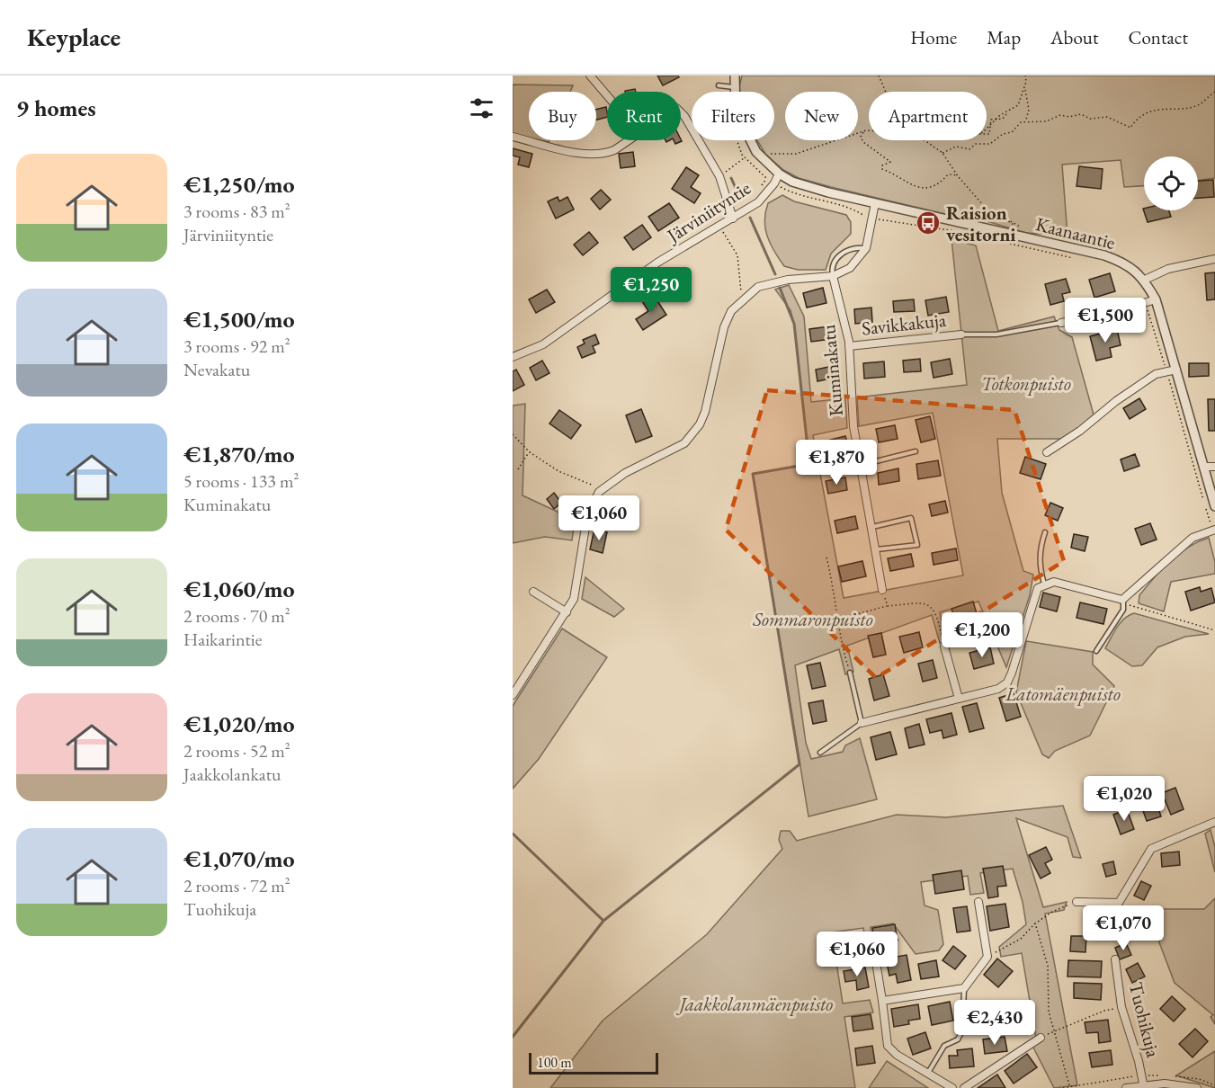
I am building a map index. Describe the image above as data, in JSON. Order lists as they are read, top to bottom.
{
  "streets": {
    "street": [
      "Järviniityntie",
      "Kaanaantie",
      "Savikkakuja",
      "Kuminakatu",
      "Tuohikuja"
    ]
  },
  "crossings": [
    ["Järviniityntie", "Kaanaantie"],
    ["Savikkakuja", "Kuminakatu"]
  ],
  "parks": [
    "Totkonpuisto",
    "Sommaronpuisto",
    "Latomäenpuisto",
    "Jaakkolanmäenpuisto"
  ],
  "places": {
    "bus stop": ["Raision vesitorni"]
  },
  "scale_bar": "100 m",
  "page": {
    "header": "Keyplace",
    "nav": [
      "Home",
      "Map",
      "About",
      "Contact"
    ],
    "heading": "9 homes",
    "chip": [
      "Buy",
      "Rent",
      "Filters",
      "New",
      "Apartment"
    ],
    "list": [
      {
        "name": "€1,250/mo",
        "note": "3 rooms · 83 m² · Järviniityntie"
      },
      {
        "name": "€1,500/mo",
        "note": "3 rooms · 92 m² · Nevakatu"
      },
      {
        "name": "€1,870/mo",
        "note": "5 rooms · 133 m² · Kuminakatu"
      },
      {
        "name": "€1,060/mo",
        "note": "2 rooms · 70 m² · Haikarintie"
      },
      {
        "name": "€1,020/mo",
        "note": "2 rooms · 52 m² · Jaakkolankatu"
      },
      {
        "name": "€1,070/mo",
        "note": "2 rooms · 72 m² · Tuohikuja"
      }
    ],
    "price": [
      "€1,250",
      "€1,500",
      "€1,870",
      "€1,060",
      "€1,200",
      "€1,020",
      "€1,070",
      "€1,060",
      "€2,430"
    ],
    "scale": "100 m"
  }
}
